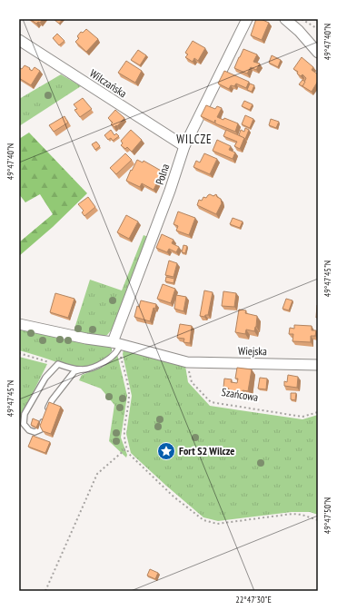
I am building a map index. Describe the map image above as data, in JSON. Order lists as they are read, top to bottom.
{
  "streets": {
    "street": ["WiIczańska", "Polna", "Wiejska"],
    "path": ["Szańcowa"]
  },
  "crossings": [
    ["WiIczańska", "Polna"],
    ["Wiejska", "Szańcowa"]
  ],
  "districts": ["WILCZE"],
  "places": {
    "place": ["Fort S2 Wilcze"]
  },
  "coordinates": [
    "49°47'40\"N",
    "49°47'45\"N",
    "49°47'50\"N",
    "22°47'30\"E"
  ]
}
